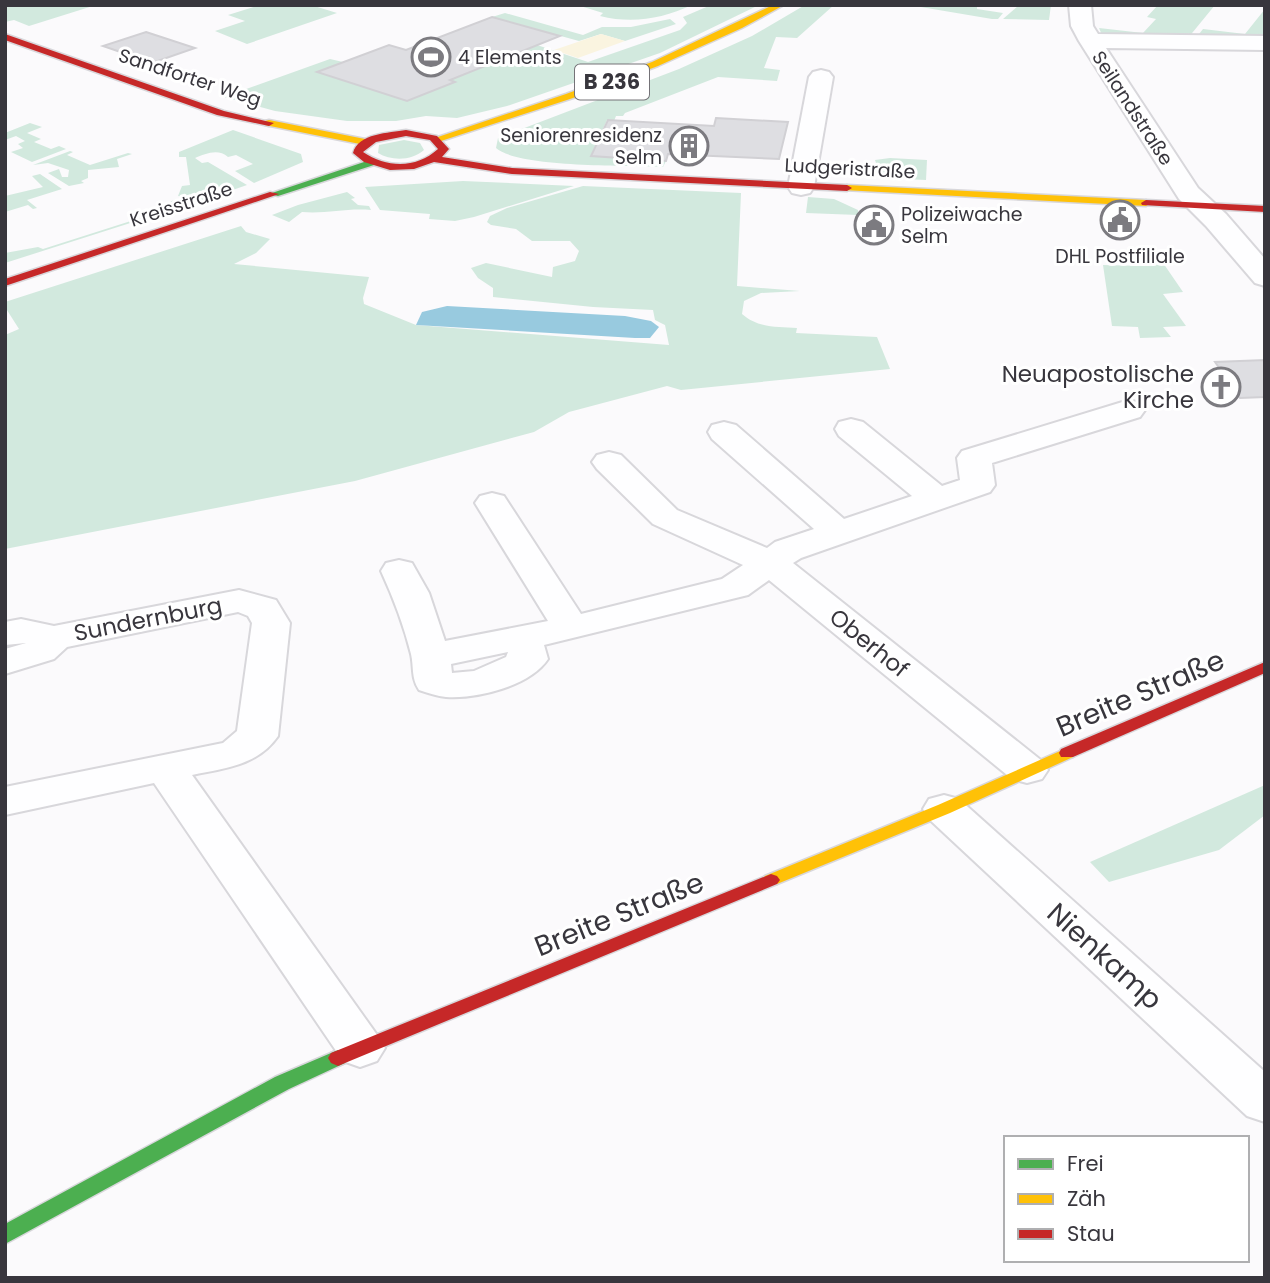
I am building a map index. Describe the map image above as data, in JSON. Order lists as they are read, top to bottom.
{
  "streets": {
    "street": [
      "Sandforter Weg",
      "B 236",
      "Seilandstraße",
      "Ludgeristraße",
      "Kreisstraße",
      "Sundernburg",
      "Oberhof",
      "Breite Straße",
      "Nienkamp"
    ]
  },
  "crossings": [
    ["Seilandstraße", "Ludgeristraße"],
    ["Ludgeristraße", "Kreisstraße"],
    ["Oberhof", "Breite Straße"],
    ["Breite Straße", "Nienkamp"]
  ],
  "places": {
    "sports": ["4 Elements"],
    "building": ["Seniorenresidenz Selm"],
    "public building": ["DHL Postfiliale", "Polizeiwache Selm"],
    "church": ["Neuapostolische Kirche"]
  },
  "legend": ["Frei", "Zäh", "Stau"]
}
